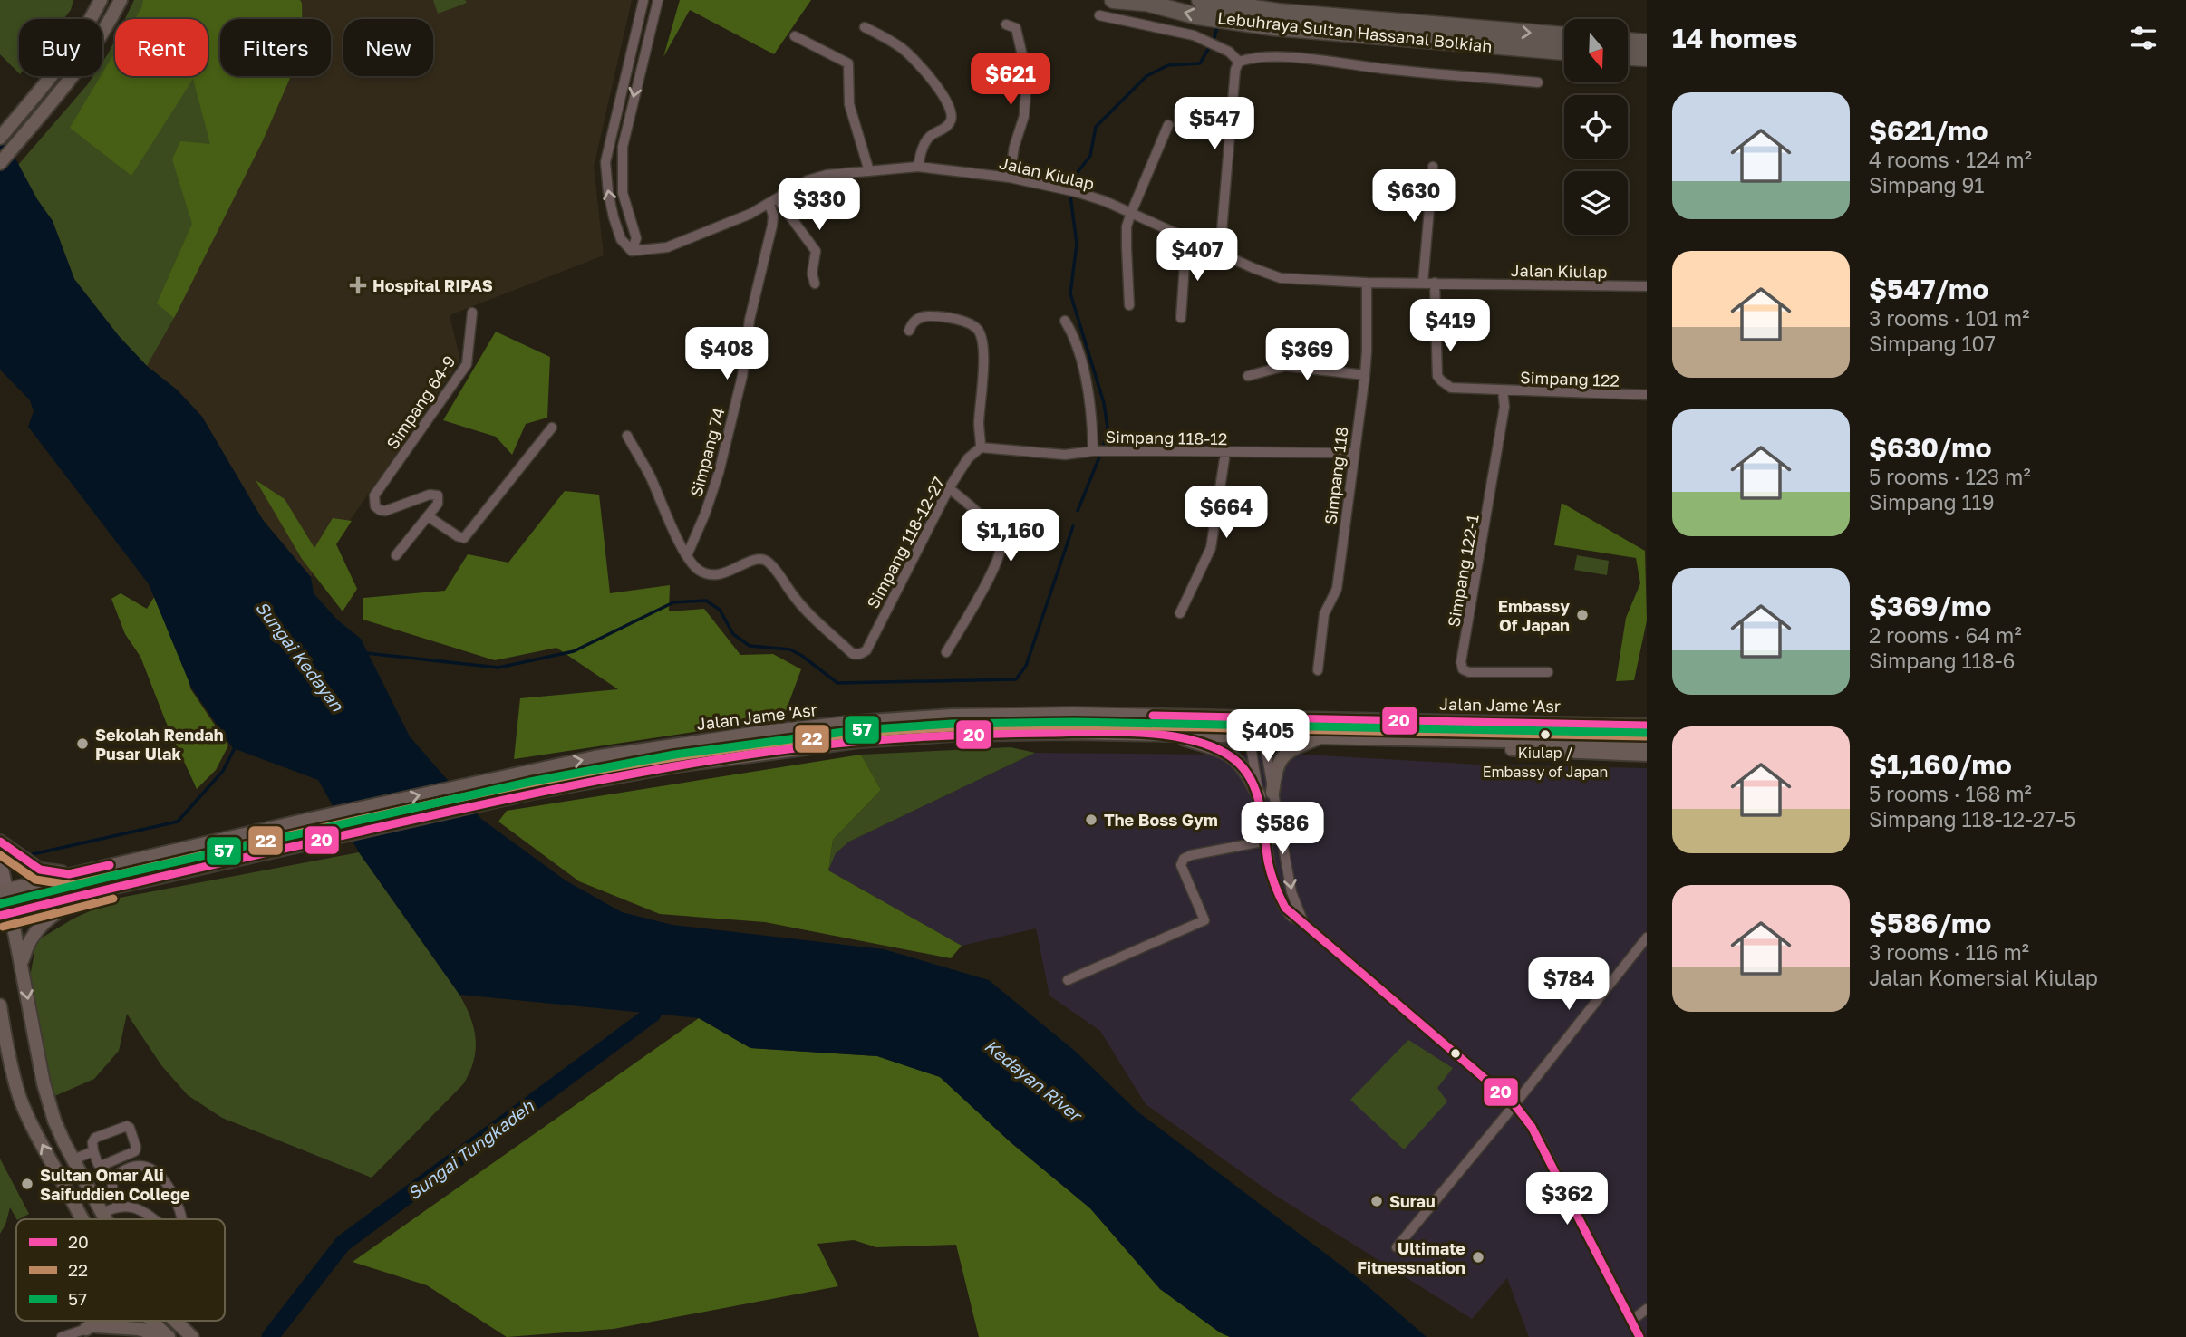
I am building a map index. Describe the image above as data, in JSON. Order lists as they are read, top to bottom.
{
  "streets": {
    "highway": ["Lebuhraya Sultan Hassanal Bolkiah"],
    "main road": ["Jalan Jame 'Asr"],
    "street": [
      "Jalan Kiulap",
      "Simpang 122",
      "Simpang 64-9",
      "Simpang 118-12",
      "Simpang 74",
      "Simpang 118",
      "Simpang 118-12-27",
      "Simpang 122-1"
    ]
  },
  "crossings": [
    ["Jalan Kiulap", "Simpang 122"],
    ["Jalan Kiulap", "Simpang 74"],
    ["Jalan Kiulap", "Simpang 118"],
    ["Simpang 122", "Simpang 122-1"],
    ["Simpang 118-12", "Simpang 118"],
    ["Simpang 118-12", "Simpang 118-12-27"],
    ["Simpang 74", "Simpang 118-12-27"]
  ],
  "water": ["Sungai Kedayan", "Kedayan River", "Sungai Tungkadeh"],
  "places": {
    "health": ["Hospital RIPAS"],
    "other": [
      "Embassy Of Japan",
      "Kiulap / Embassy of Japan",
      "Sekolah Rendah Pusar Ulak",
      "The Boss Gym",
      "Sultan Omar Ali Saifuddien College",
      "Surau",
      "Ultimate Fitnessnation"
    ]
  },
  "lines": ["transit line 20", "transit line 57", "transit line 22"],
  "legend": ["20", "22", "57"],
  "north": "bottom",
  "page": {
    "heading": "14 homes",
    "chip": [
      "Buy",
      "Rent",
      "Filters",
      "New"
    ],
    "price": [
      "$621",
      "$547",
      "$630",
      "$330",
      "$407",
      "$419",
      "$408",
      "$369",
      "$664",
      "$1,160",
      "$405",
      "$586",
      "$784",
      "$362"
    ],
    "list": [
      {
        "name": "$621/mo",
        "note": "4 rooms · 124 m² · Simpang 91"
      },
      {
        "name": "$547/mo",
        "note": "3 rooms · 101 m² · Simpang 107"
      },
      {
        "name": "$630/mo",
        "note": "5 rooms · 123 m² · Simpang 119"
      },
      {
        "name": "$369/mo",
        "note": "2 rooms · 64 m² · Simpang 118-6"
      },
      {
        "name": "$1,160/mo",
        "note": "5 rooms · 168 m² · Simpang 118-12-27-5"
      },
      {
        "name": "$586/mo",
        "note": "3 rooms · 116 m² · Jalan Komersial Kiulap"
      }
    ]
  }
}
